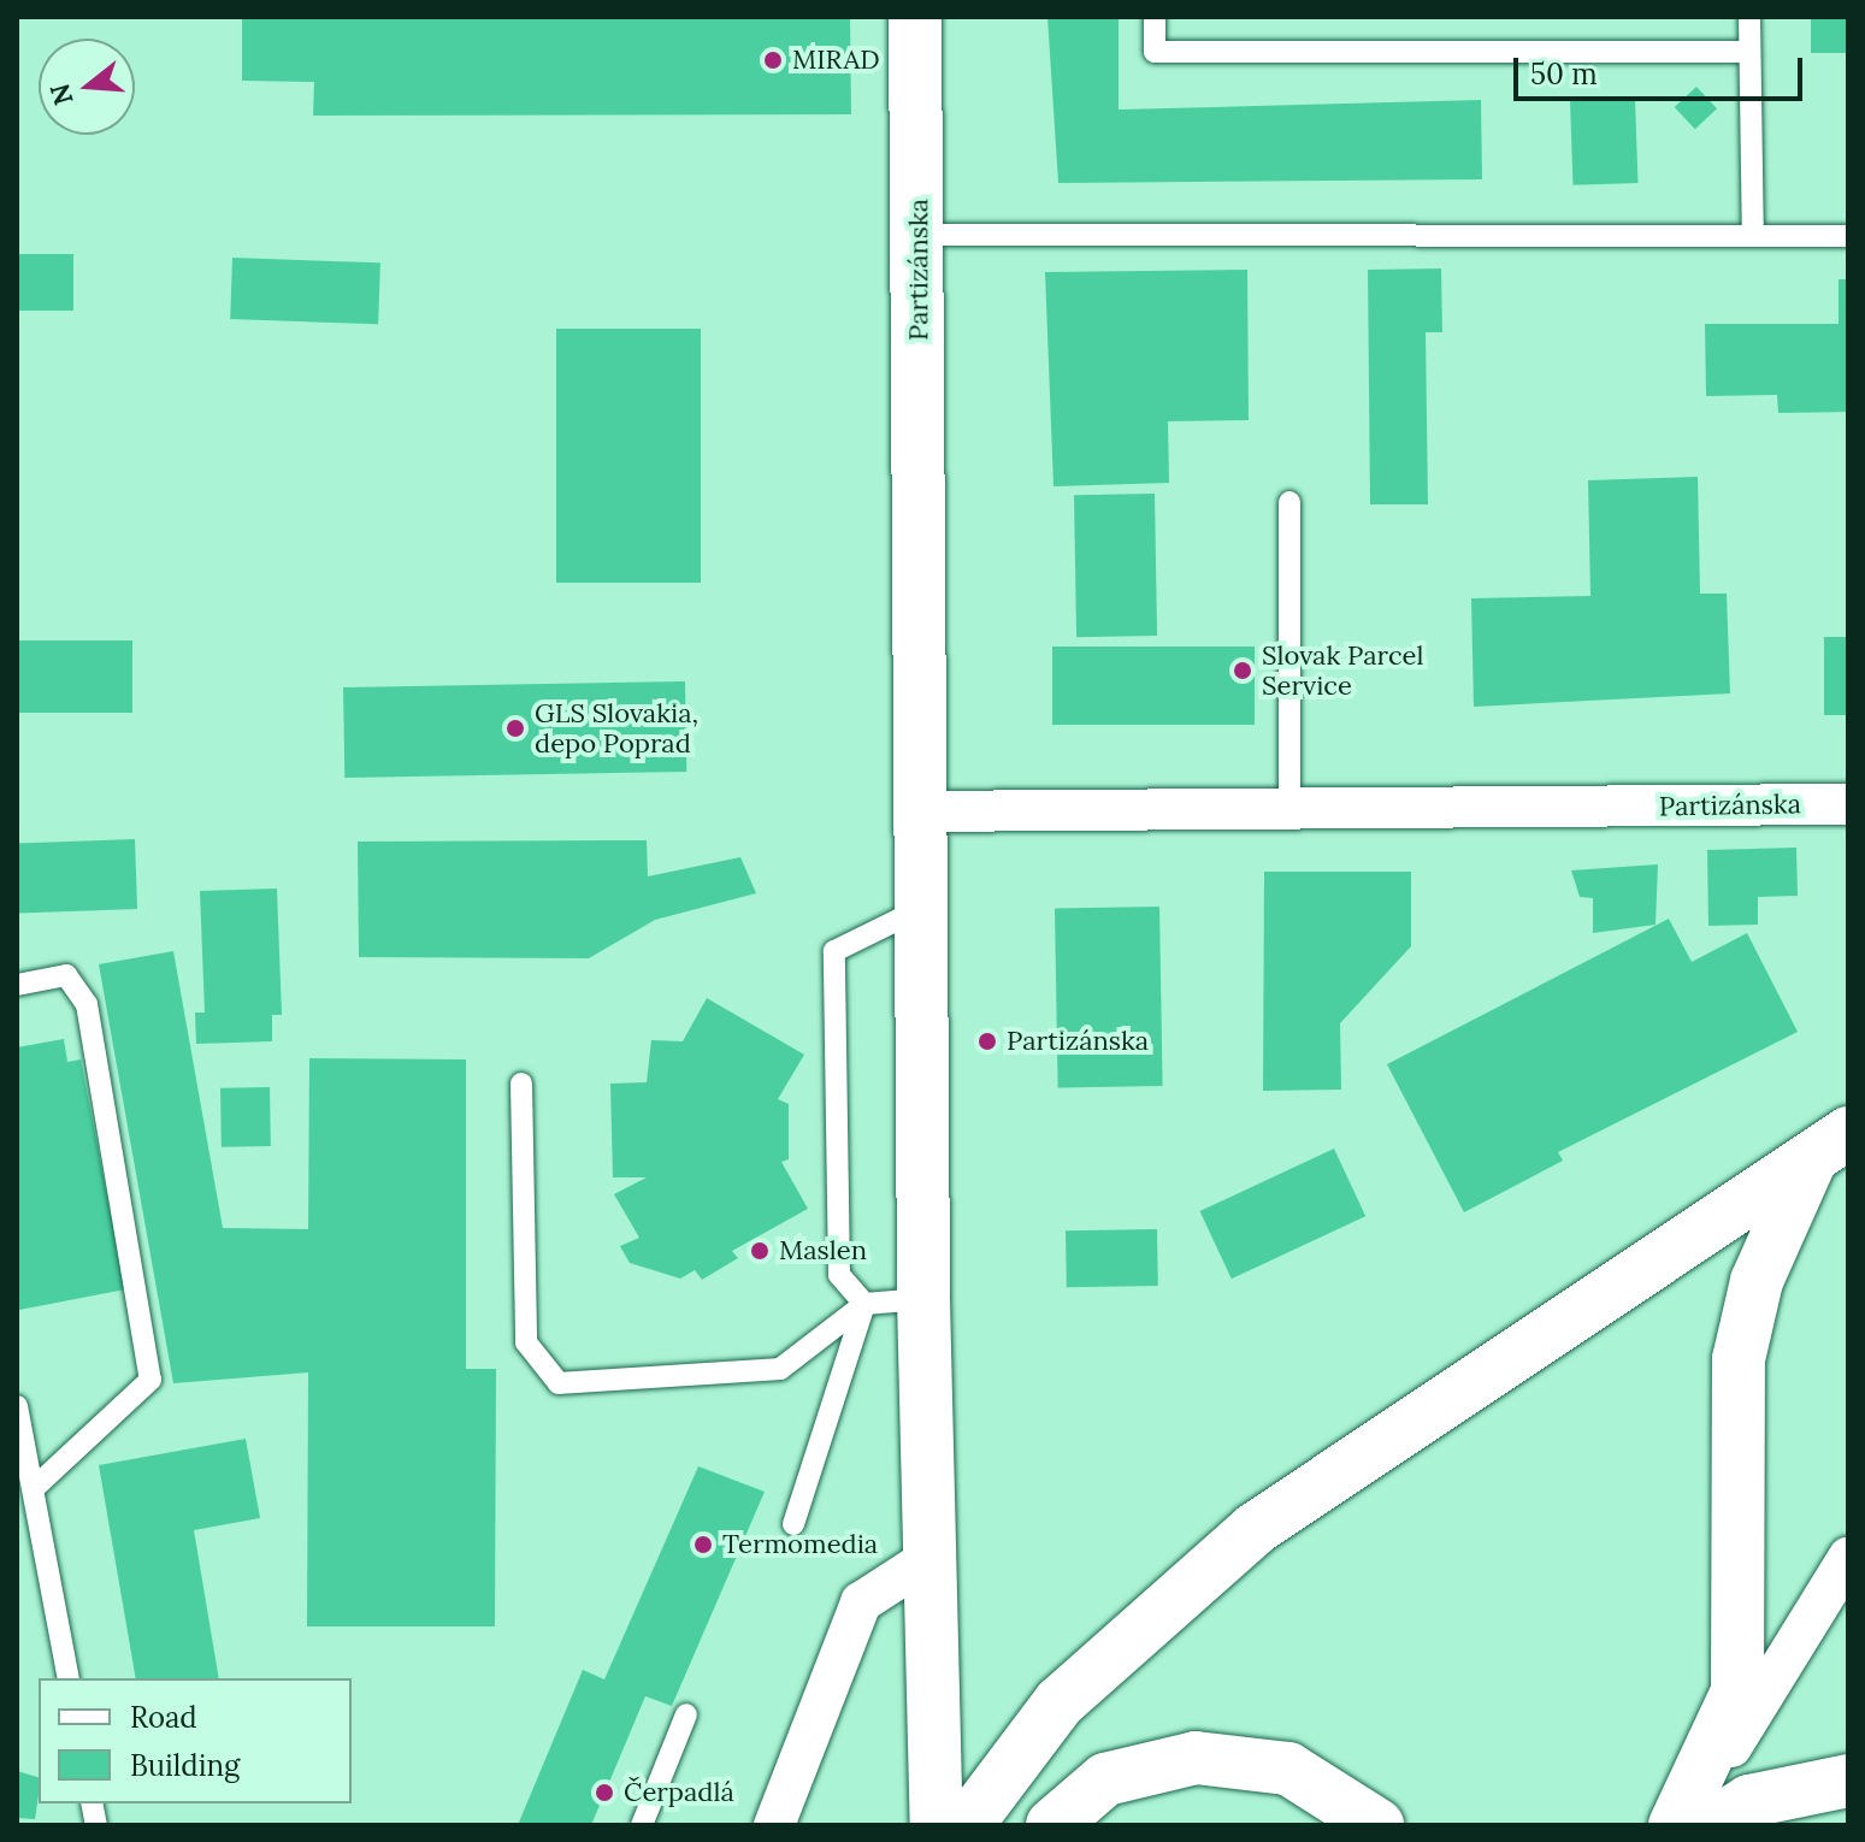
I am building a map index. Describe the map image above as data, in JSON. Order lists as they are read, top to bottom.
{
  "streets": {
    "main road": ["Partizánska"]
  },
  "places": [
    "MIRAD",
    "Slovak Parcel Service",
    "GLS Slovakia, depo Poprad",
    "Partizánska",
    "Maslen",
    "Termomedia",
    "Čerpadlá"
  ],
  "legend": ["Road", "Building"],
  "scale_bar": "50 m",
  "north": "left"
}
